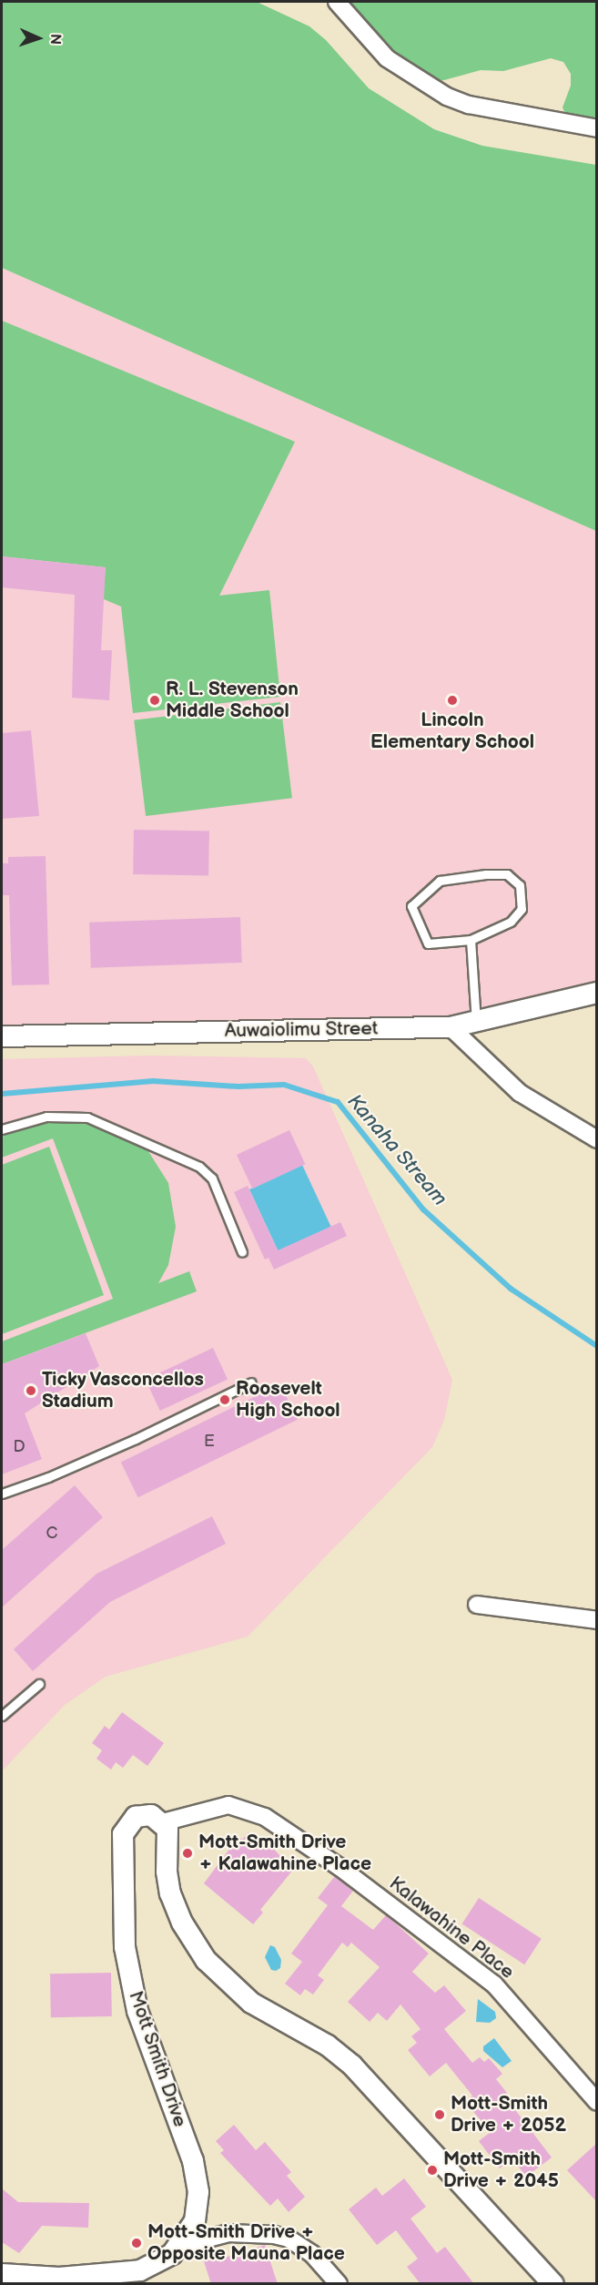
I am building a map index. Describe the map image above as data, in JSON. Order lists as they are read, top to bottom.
{
  "streets": {
    "street": ["Auwaiolimu Street", "Kalawahine Place", "Mott Smith Drive"]
  },
  "crossings": [
    ["Kalawahine Place", "Mott Smith Drive"]
  ],
  "water": ["Kanaha Stream"],
  "places": [
    "R. L. Stevenson Middle School",
    "Lincoln Elementary School",
    "Ticky Vasconcellos Stadium",
    "Roosevelt High School",
    "Mott-Smith Drive + Kalawahine Place",
    "Mott-Smith Drive + 2052",
    "Mott-Smith Drive + 2045",
    "Mott-Smith Drive + Opposite Mauna Place"
  ],
  "house_numbers": ["E", "D", "C"],
  "north": "right"
}
